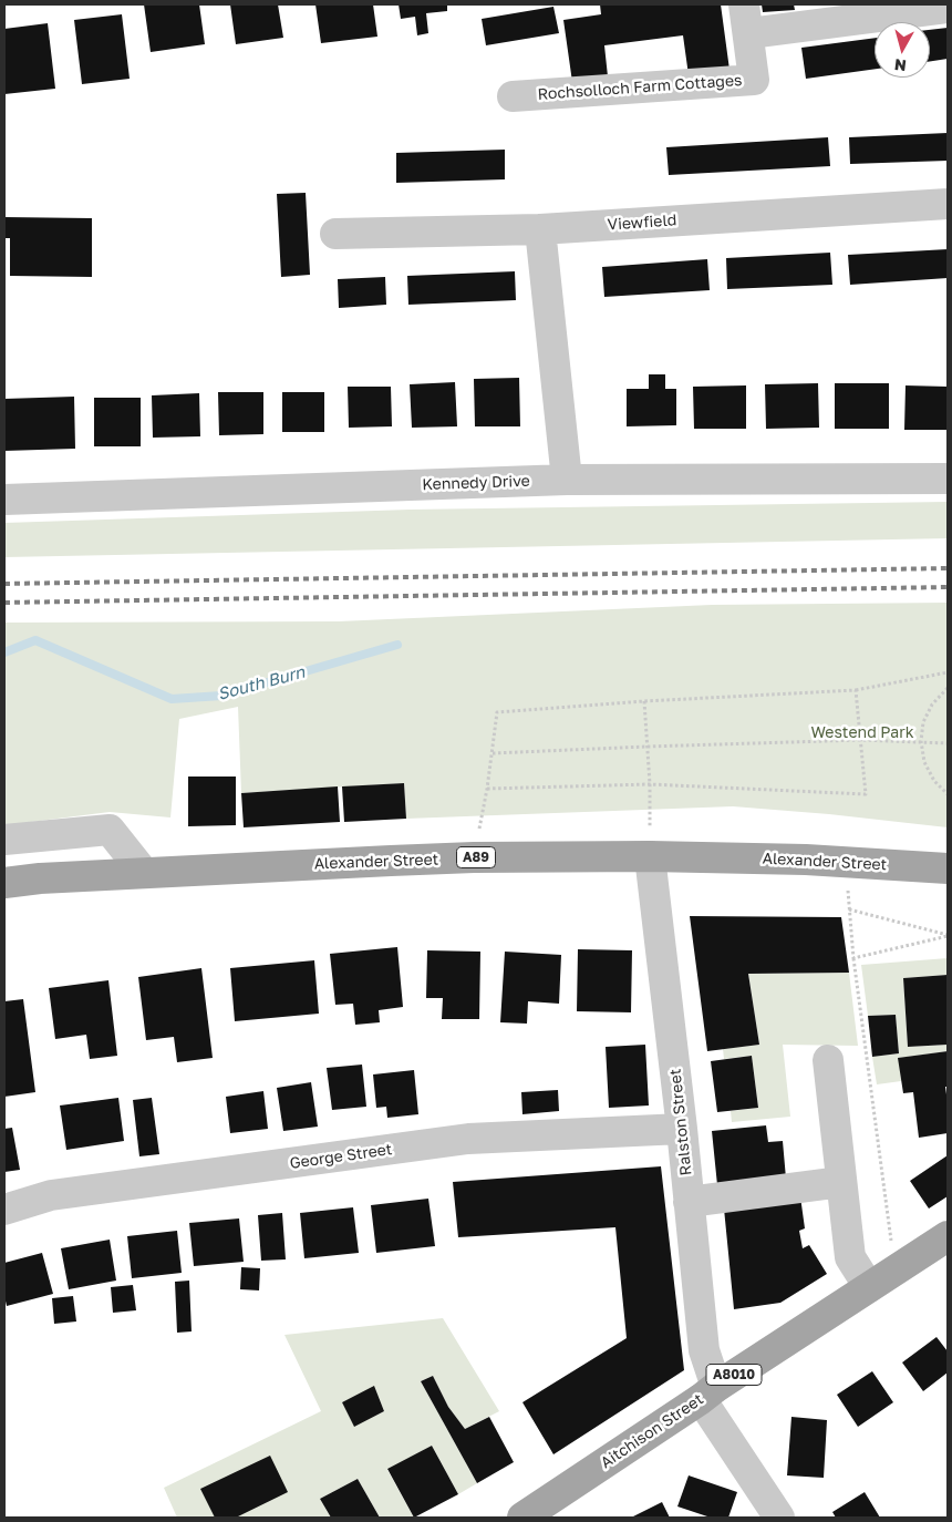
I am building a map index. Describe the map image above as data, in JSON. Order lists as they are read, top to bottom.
{
  "streets": {
    "main road": [
      "A89",
      "Alexander Street",
      "A8010",
      "Aitchison Street"
    ],
    "street": [
      "Rochsolloch Farm Cottages",
      "Viewfield",
      "Kennedy Drive",
      "Ralston Street",
      "George Street"
    ]
  },
  "crossings": [
    ["Alexander Street", "Ralston Street"],
    ["Ralston Street", "George Street"],
    ["Ralston Street", "Aitchison Street"]
  ],
  "water": ["South Burn"],
  "parks": ["Westend Park"],
  "north": "bottom"
}
